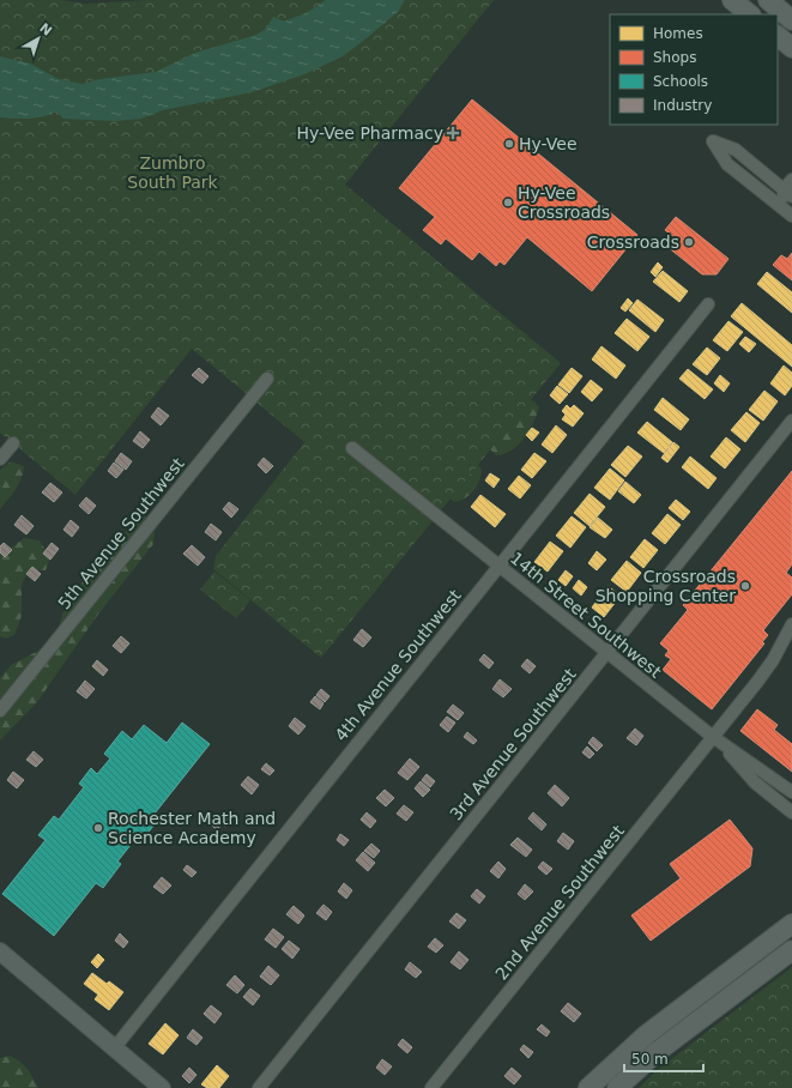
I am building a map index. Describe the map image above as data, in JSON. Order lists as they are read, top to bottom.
{
  "streets": {
    "street": [
      "5th Avenue Southwest",
      "14th Street Southwest",
      "4th Avenue Southwest",
      "3rd Avenue Southwest",
      "2nd Avenue Southwest"
    ]
  },
  "crossings": [
    ["14th Street Southwest", "4th Avenue Southwest"],
    ["14th Street Southwest", "3rd Avenue Southwest"],
    ["14th Street Southwest", "2nd Avenue Southwest"]
  ],
  "parks": ["Zumbro South Park"],
  "places": {
    "health": ["Hy-Vee Pharmacy"],
    "other": [
      "Hy-Vee",
      "Hy-Vee Crossroads",
      "Crossroads",
      "Crossroads Shopping Center",
      "Rochester Math and Science Academy"
    ]
  },
  "legend": [
    "Homes",
    "Shops",
    "Schools",
    "Industry"
  ],
  "scale_bar": "50 m",
  "north": "top right"
}
